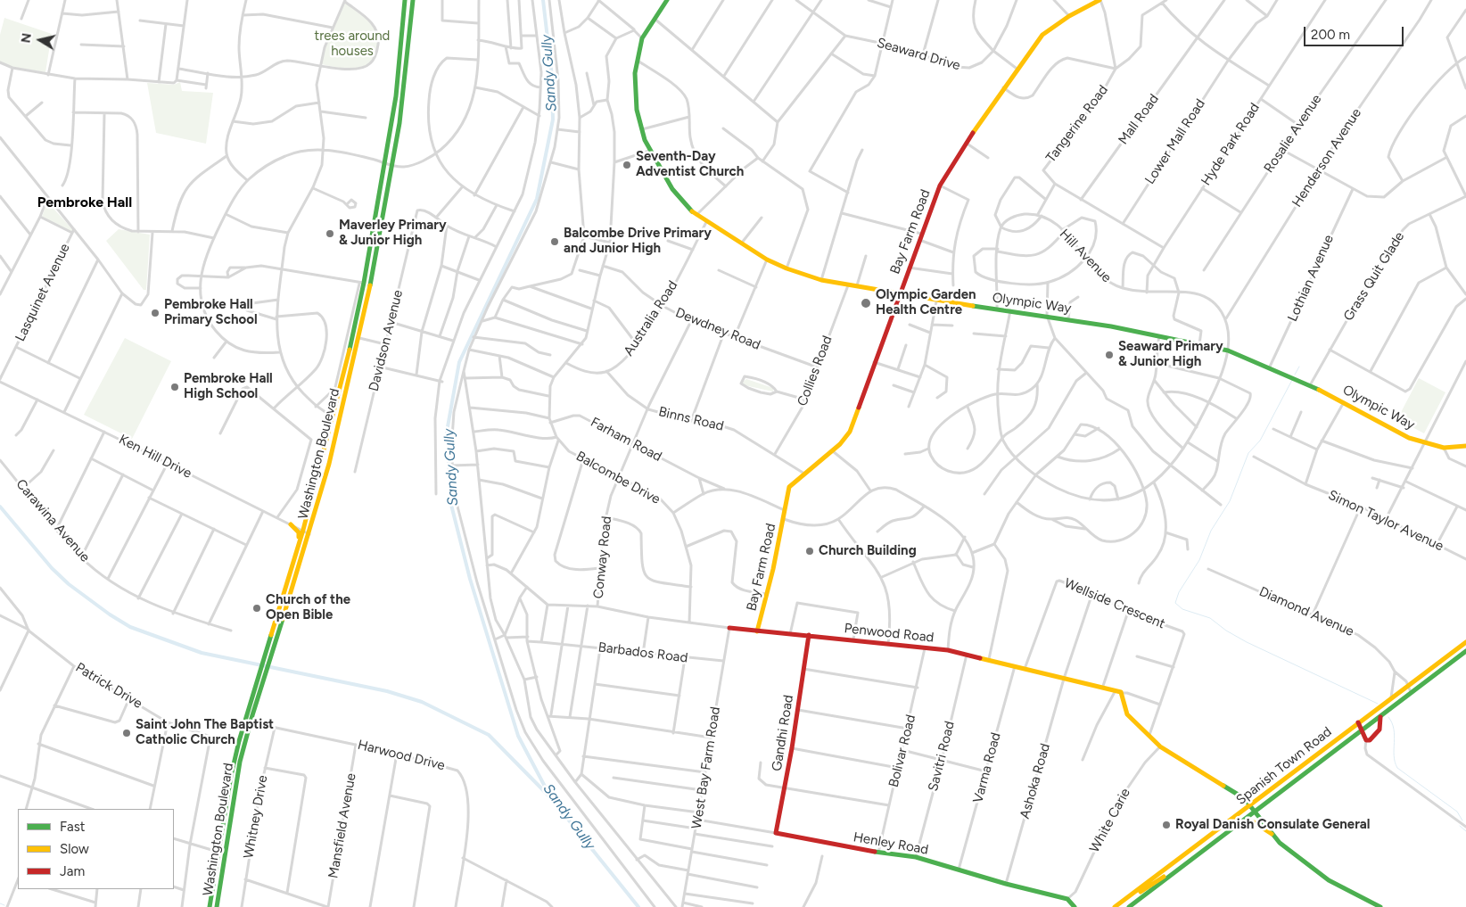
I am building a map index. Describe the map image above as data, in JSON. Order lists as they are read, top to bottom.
{
  "streets": {
    "main road": [
      "Bay Farm Road",
      "Olympic Way",
      "Washington Boulevard",
      "Penwood Road",
      "Gandhi Road",
      "Spanish Town Road",
      "Henley Road"
    ],
    "street": [
      "Seaward Drive",
      "Mall Road",
      "Tangerine Road",
      "Rosalie Avenue",
      "Lower Mall Road",
      "Hyde Park Road",
      "Henderson Avenue",
      "Hill Avenue",
      "Grass Quit Glade",
      "Lothian Avenue",
      "Lasquinet Avenue",
      "Australia Road",
      "Dewdney Road",
      "Davidson Avenue",
      "Collies Road",
      "Binns Road",
      "Farham Road",
      "Ken Hill Drive",
      "Balcombe Drive",
      "Carawina Avenue",
      "Simon Taylor Avenue",
      "Conway Road",
      "Wellside Crescent",
      "Diamond Avenue",
      "Barbados Road",
      "Patrick Drive",
      "Bolivar Road",
      "Harwood Drive",
      "Savitri Road",
      "West Bay Farm Road",
      "Varma Road",
      "Ashoka Road",
      "Whitney Drive",
      "White Carie",
      "Mansfield Avenue"
    ]
  },
  "crossings": [
    ["Hyde Park Road", "Hill Avenue"],
    ["Henderson Avenue", "Hill Avenue"],
    ["Bay Farm Road", "Olympic Way"],
    ["Bay Farm Road", "Binns Road"],
    ["Bay Farm Road", "Farham Road"],
    ["Bay Farm Road", "Penwood Road"],
    ["Grass Quit Glade", "Olympic Way"],
    ["Lothian Avenue", "Olympic Way"],
    ["Lasquinet Avenue", "Ken Hill Drive"],
    ["Olympic Way", "Australia Road"],
    ["Olympic Way", "Collies Road"],
    ["Australia Road", "Dewdney Road"],
    ["Australia Road", "Binns Road"],
    ["Dewdney Road", "Collies Road"],
    ["Dewdney Road", "Balcombe Drive"],
    ["Dewdney Road", "Conway Road"],
    ["Collies Road", "Binns Road"],
    ["Binns Road", "Conway Road"],
    ["Farham Road", "Balcombe Drive"],
    ["Farham Road", "Conway Road"],
    ["Washington Boulevard", "Ken Hill Drive"],
    ["Washington Boulevard", "Patrick Drive"],
    ["Balcombe Drive", "Conway Road"],
    ["Balcombe Drive", "Penwood Road"],
    ["Conway Road", "Penwood Road"],
    ["Wellside Crescent", "Penwood Road"],
    ["Wellside Crescent", "Ashoka Road"],
    ["Diamond Avenue", "Spanish Town Road"],
    ["Penwood Road", "Gandhi Road"],
    ["Penwood Road", "Bolivar Road"],
    ["Penwood Road", "Savitri Road"],
    ["Penwood Road", "West Bay Farm Road"],
    ["Penwood Road", "Varma Road"],
    ["Penwood Road", "Ashoka Road"],
    ["Barbados Road", "West Bay Farm Road"],
    ["Gandhi Road", "Henley Road"],
    ["Bolivar Road", "Henley Road"],
    ["Harwood Drive", "Whitney Drive"],
    ["Harwood Drive", "Mansfield Avenue"],
    ["Savitri Road", "Henley Road"],
    ["West Bay Farm Road", "Henley Road"],
    ["Varma Road", "Henley Road"],
    ["Ashoka Road", "Henley Road"],
    ["White Carie", "Henley Road"]
  ],
  "districts": ["Pembroke Hall"],
  "water": ["Sandy Gully"],
  "parks": ["trees around houses"],
  "places": [
    "Seventh-Day Adventist Church",
    "Maverley Primary & Junior High",
    "Balcombe Drive Primary and Junior High",
    "Olympic Garden Health Centre",
    "Pembroke Hall Primary School",
    "Seaward Primary & Junior High",
    "Pembroke Hall High School",
    "Church Building",
    "Church of the Open Bible",
    "Saint John The Baptist Catholic Church",
    "Royal Danish Consulate General"
  ],
  "legend": ["Fast", "Slow", "Jam"],
  "scale_bar": "200 m",
  "north": "left"
}
